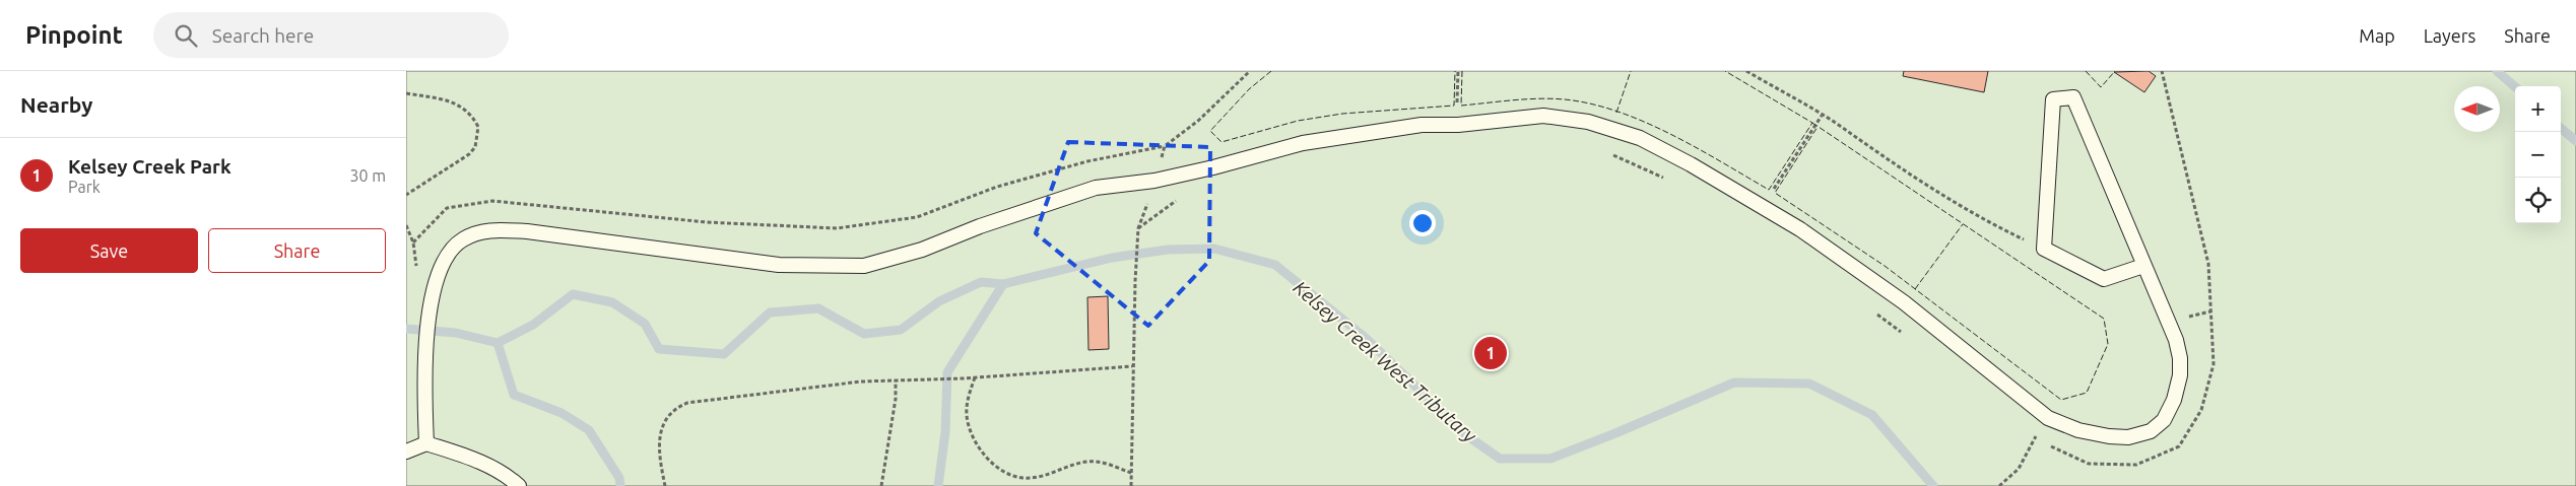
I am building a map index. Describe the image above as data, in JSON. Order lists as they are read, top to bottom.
{
  "water": ["Kelsey Creek West Tributary"],
  "north": "left",
  "page": {
    "header": "Pinpoint",
    "search": "Search here",
    "nav": ["Map", "Layers", "Share"],
    "heading": "Nearby",
    "map_buttons": ["+", "−"],
    "list": [
      {
        "mark": "1",
        "name": "Kelsey Creek Park",
        "note": "Park",
        "value": "30 m"
      }
    ],
    "buttons": ["Save", "Share"],
    "pins": "1"
  }
}
